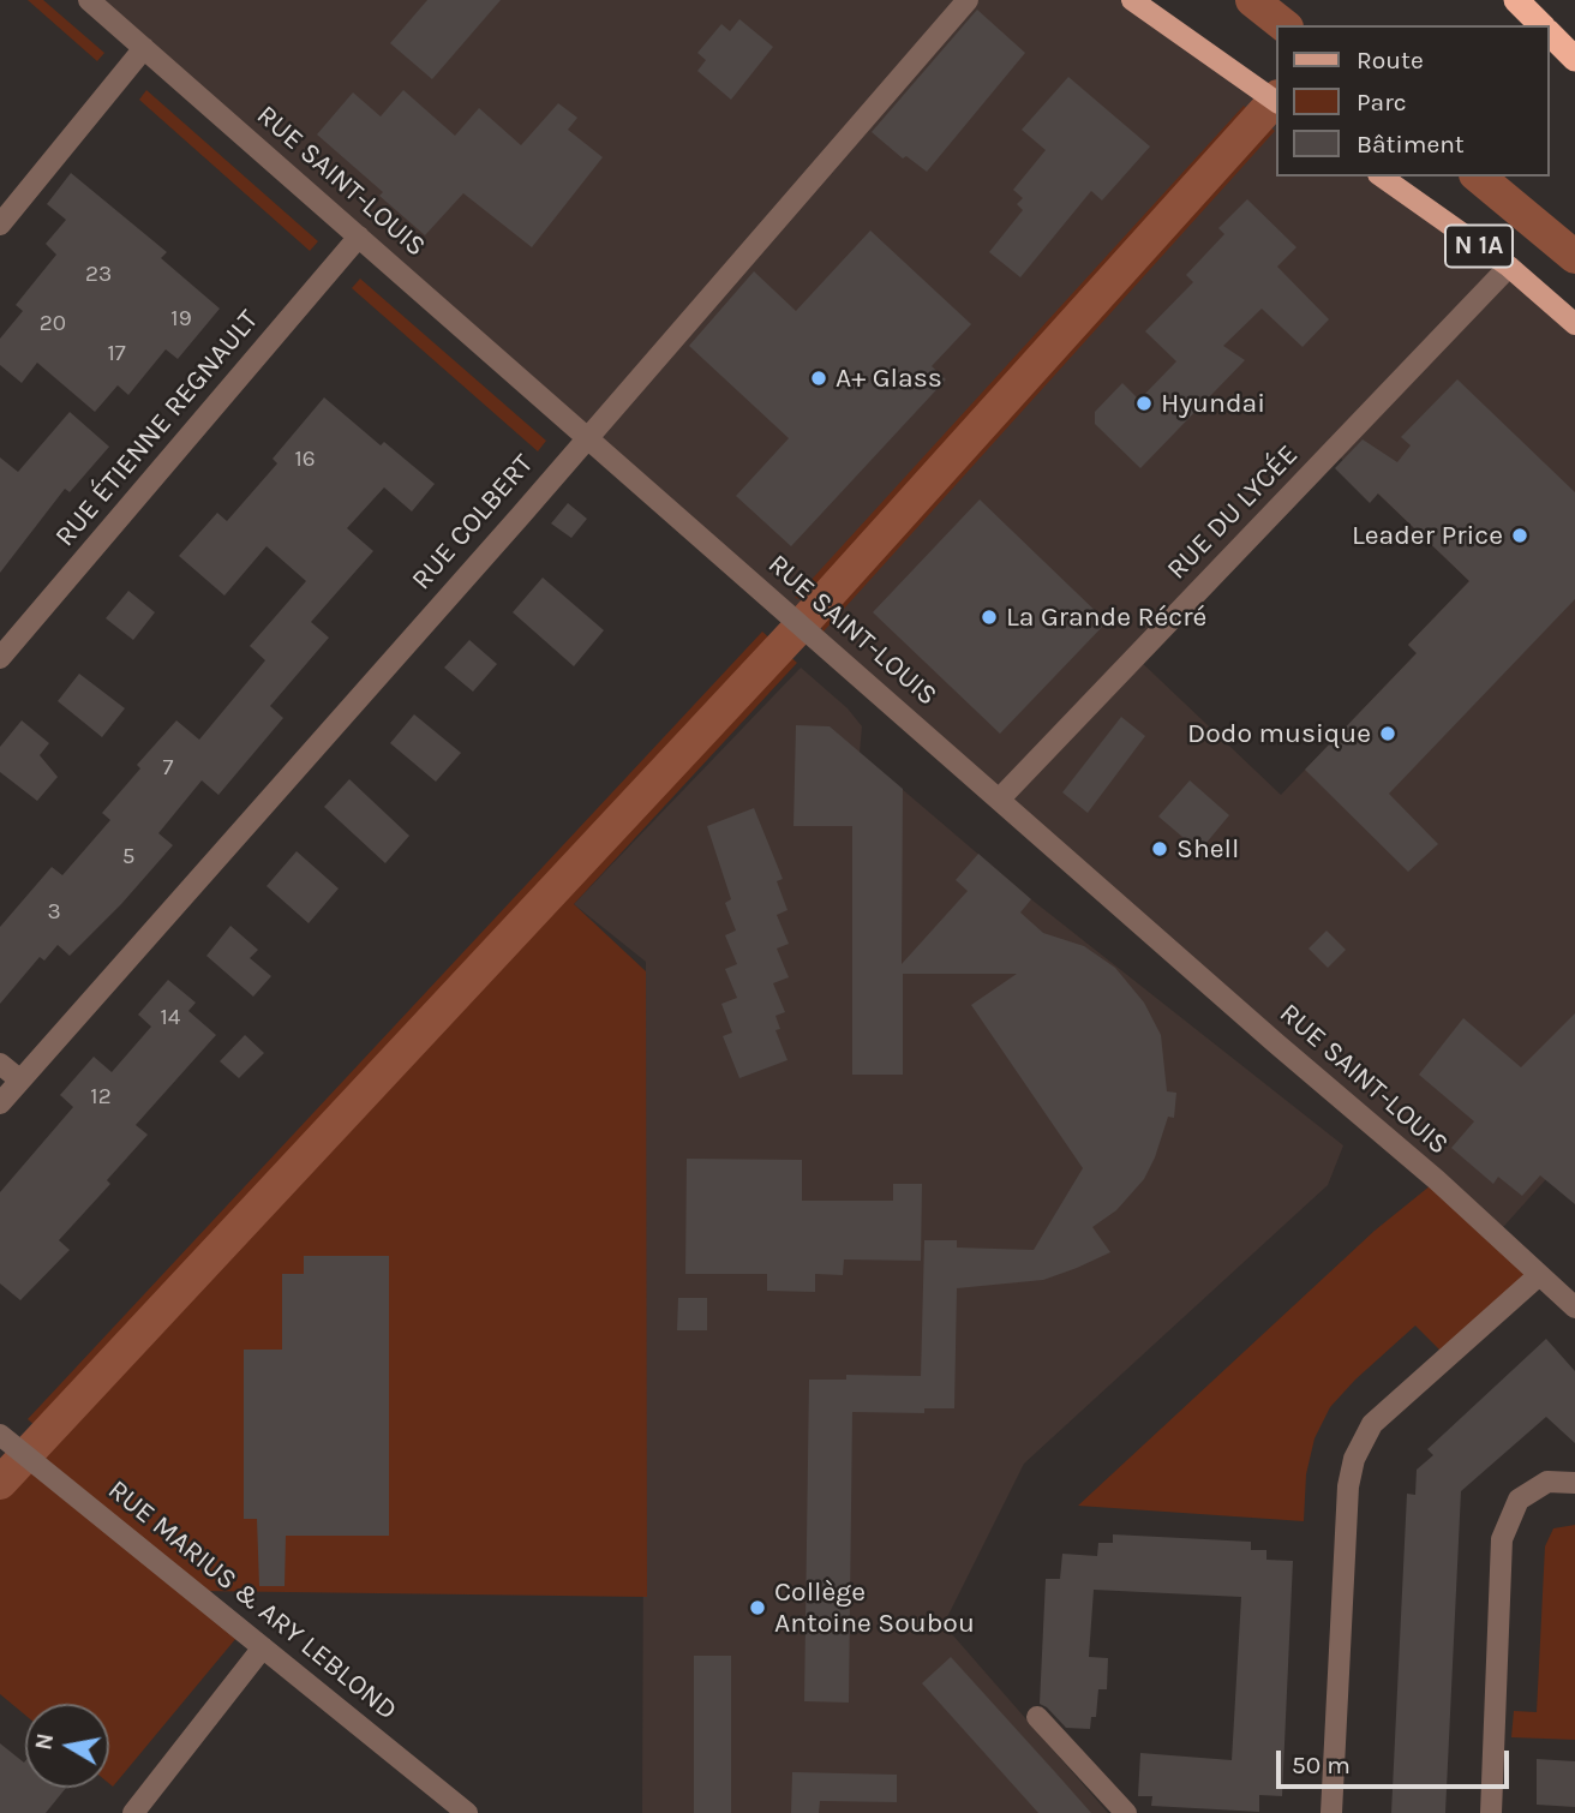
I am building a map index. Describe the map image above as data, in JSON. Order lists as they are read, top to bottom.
{
  "streets": {
    "main road": ["N 1A"],
    "street": [
      "RUE SAINT-LOUIS",
      "RUE ÉTIENNE REGNAULT",
      "RUE DU LYCÉE",
      "RUE COLBERT",
      "RUE MARIUS & ARY LEBLOND"
    ]
  },
  "crossings": [
    ["RUE SAINT-LOUIS", "RUE ÉTIENNE REGNAULT"],
    ["RUE SAINT-LOUIS", "RUE DU LYCÉE"],
    ["RUE SAINT-LOUIS", "RUE COLBERT"],
    ["N 1A", "RUE DU LYCÉE"]
  ],
  "places": [
    "A+ Glass",
    "Hyundai",
    "Leader Price",
    "La Grande Récré",
    "Dodo musique",
    "Shell",
    "Collège Antoine Soubou"
  ],
  "house_numbers": [
    "23",
    "19",
    "20",
    "17",
    "16",
    "7",
    "5",
    "3",
    "14",
    "12"
  ],
  "legend": ["Route", "Parc", "Bâtiment"],
  "scale_bar": "50 m",
  "north": "left"
}
